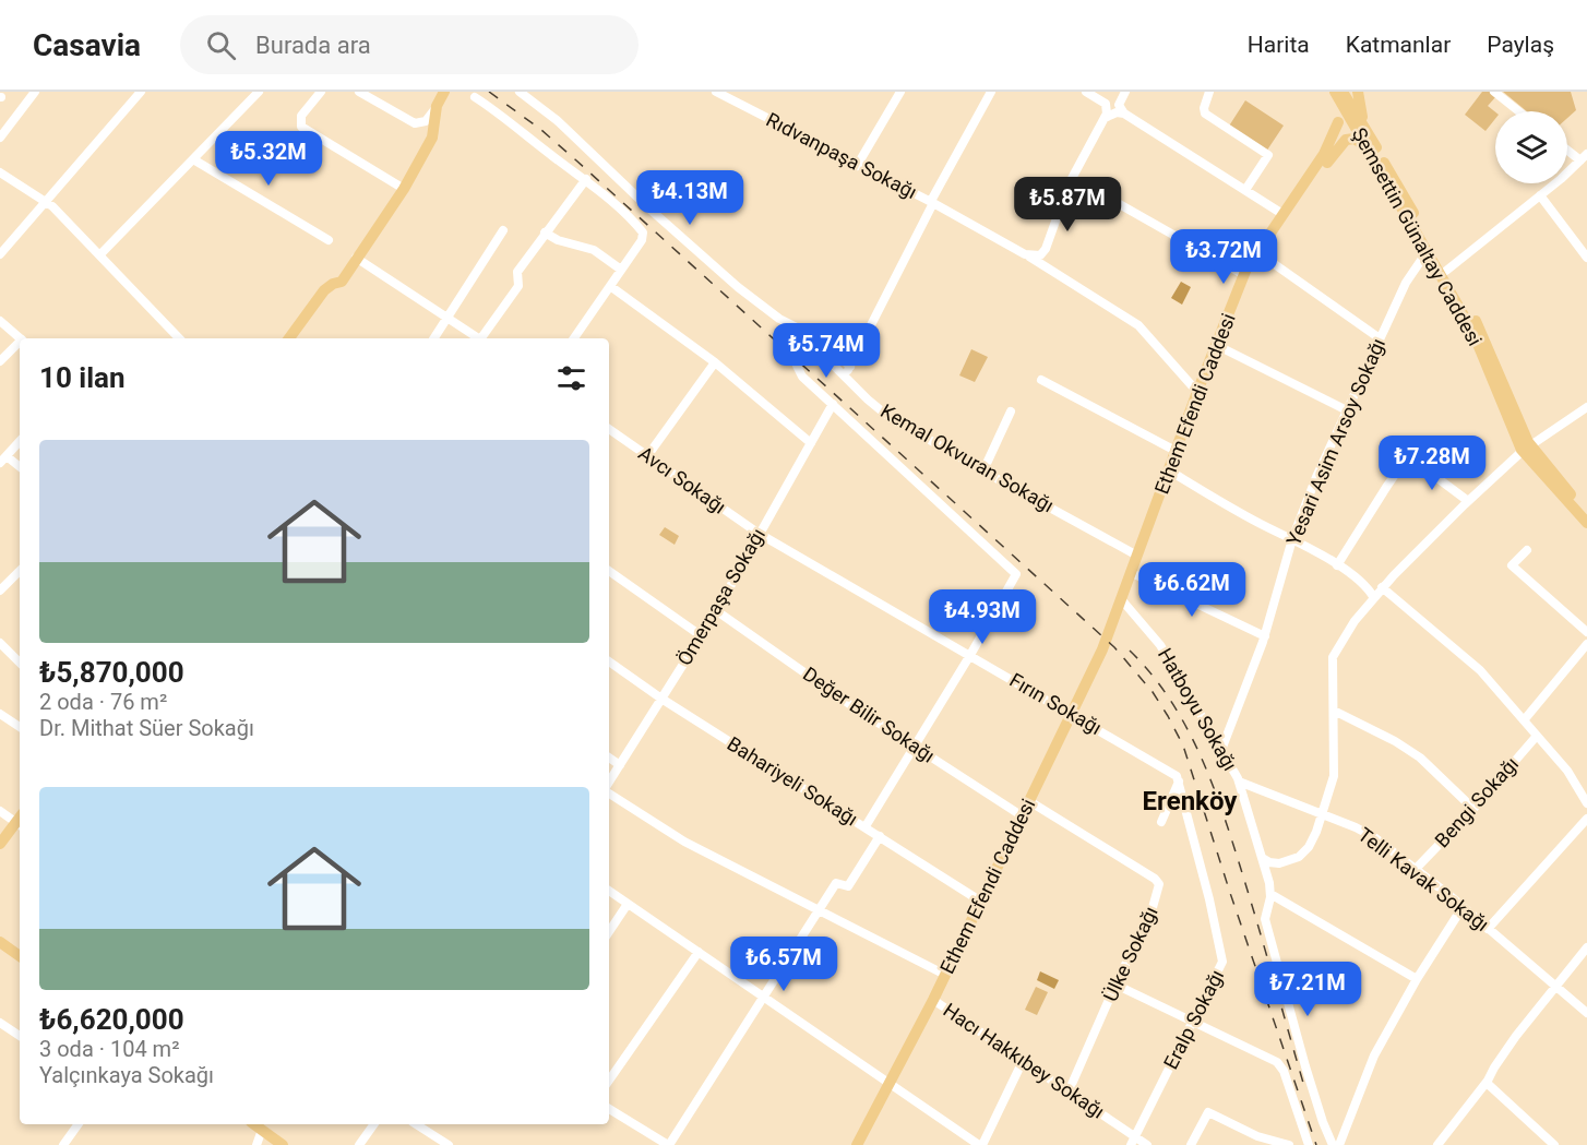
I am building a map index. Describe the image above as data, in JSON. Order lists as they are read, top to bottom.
{
  "streets": {
    "main road": ["Şemsettin Günaltay Caddesi", "Ethem Efendi Caddesi"],
    "street": [
      "Rıdvanpaşa Sokağı",
      "Yesari Asim Arsoy Sokağı",
      "Kemal Okvuran Sokağı",
      "Avcı Sokağı",
      "Ömerpaşa Sokağı",
      "Fırın Sokağı",
      "Hatboyu Sokağı",
      "Değer Bilir Sokağı",
      "Bahariyeli Sokağı",
      "Bengi Sokağı",
      "Telli Kavak Sokağı",
      "Ülke Sokağı",
      "Eralp Sokağı",
      "Hacı Hakkıbey Sokağı"
    ]
  },
  "crossings": [
    ["Rıdvanpaşa Sokağı", "Ethem Efendi Caddesi"],
    ["Şemsettin Günaltay Caddesi", "Yesari Asim Arsoy Sokağı"],
    ["Ethem Efendi Caddesi", "Kemal Okvuran Sokağı"],
    ["Ethem Efendi Caddesi", "Fırın Sokağı"],
    ["Ethem Efendi Caddesi", "Hatboyu Sokağı"],
    ["Ethem Efendi Caddesi", "Değer Bilir Sokağı"],
    ["Ethem Efendi Caddesi", "Bahariyeli Sokağı"],
    ["Ethem Efendi Caddesi", "Ülke Sokağı"],
    ["Ethem Efendi Caddesi", "Hacı Hakkıbey Sokağı"],
    ["Yesari Asim Arsoy Sokağı", "Hatboyu Sokağı"],
    ["Avcı Sokağı", "Ömerpaşa Sokağı"],
    ["Avcı Sokağı", "Fırın Sokağı"],
    ["Ömerpaşa Sokağı", "Fırın Sokağı"],
    ["Ömerpaşa Sokağı", "Değer Bilir Sokağı"],
    ["Ömerpaşa Sokağı", "Bahariyeli Sokağı"],
    ["Fırın Sokağı", "Eralp Sokağı"],
    ["Hatboyu Sokağı", "Telli Kavak Sokağı"],
    ["Bengi Sokağı", "Telli Kavak Sokağı"],
    ["Ülke Sokağı", "Hacı Hakkıbey Sokağı"],
    ["Eralp Sokağı", "Hacı Hakkıbey Sokağı"]
  ],
  "districts": ["Erenköy"],
  "page": {
    "header": "Casavia",
    "search": "Burada ara",
    "nav": ["Harita", "Katmanlar", "Paylaş"],
    "price": [
      "₺5.32M",
      "₺4.13M",
      "₺5.87M",
      "₺3.72M",
      "₺5.74M",
      "₺7.28M",
      "₺6.62M",
      "₺4.93M",
      "₺6.57M",
      "₺7.21M"
    ],
    "heading": "10 ilan",
    "list": [
      {
        "name": "₺5,870,000",
        "note": "2 oda · 76 m² · Dr. Mithat Süer Sokağı"
      },
      {
        "name": "₺6,620,000",
        "note": "3 oda · 104 m² · Yalçınkaya Sokağı"
      }
    ]
  }
}
